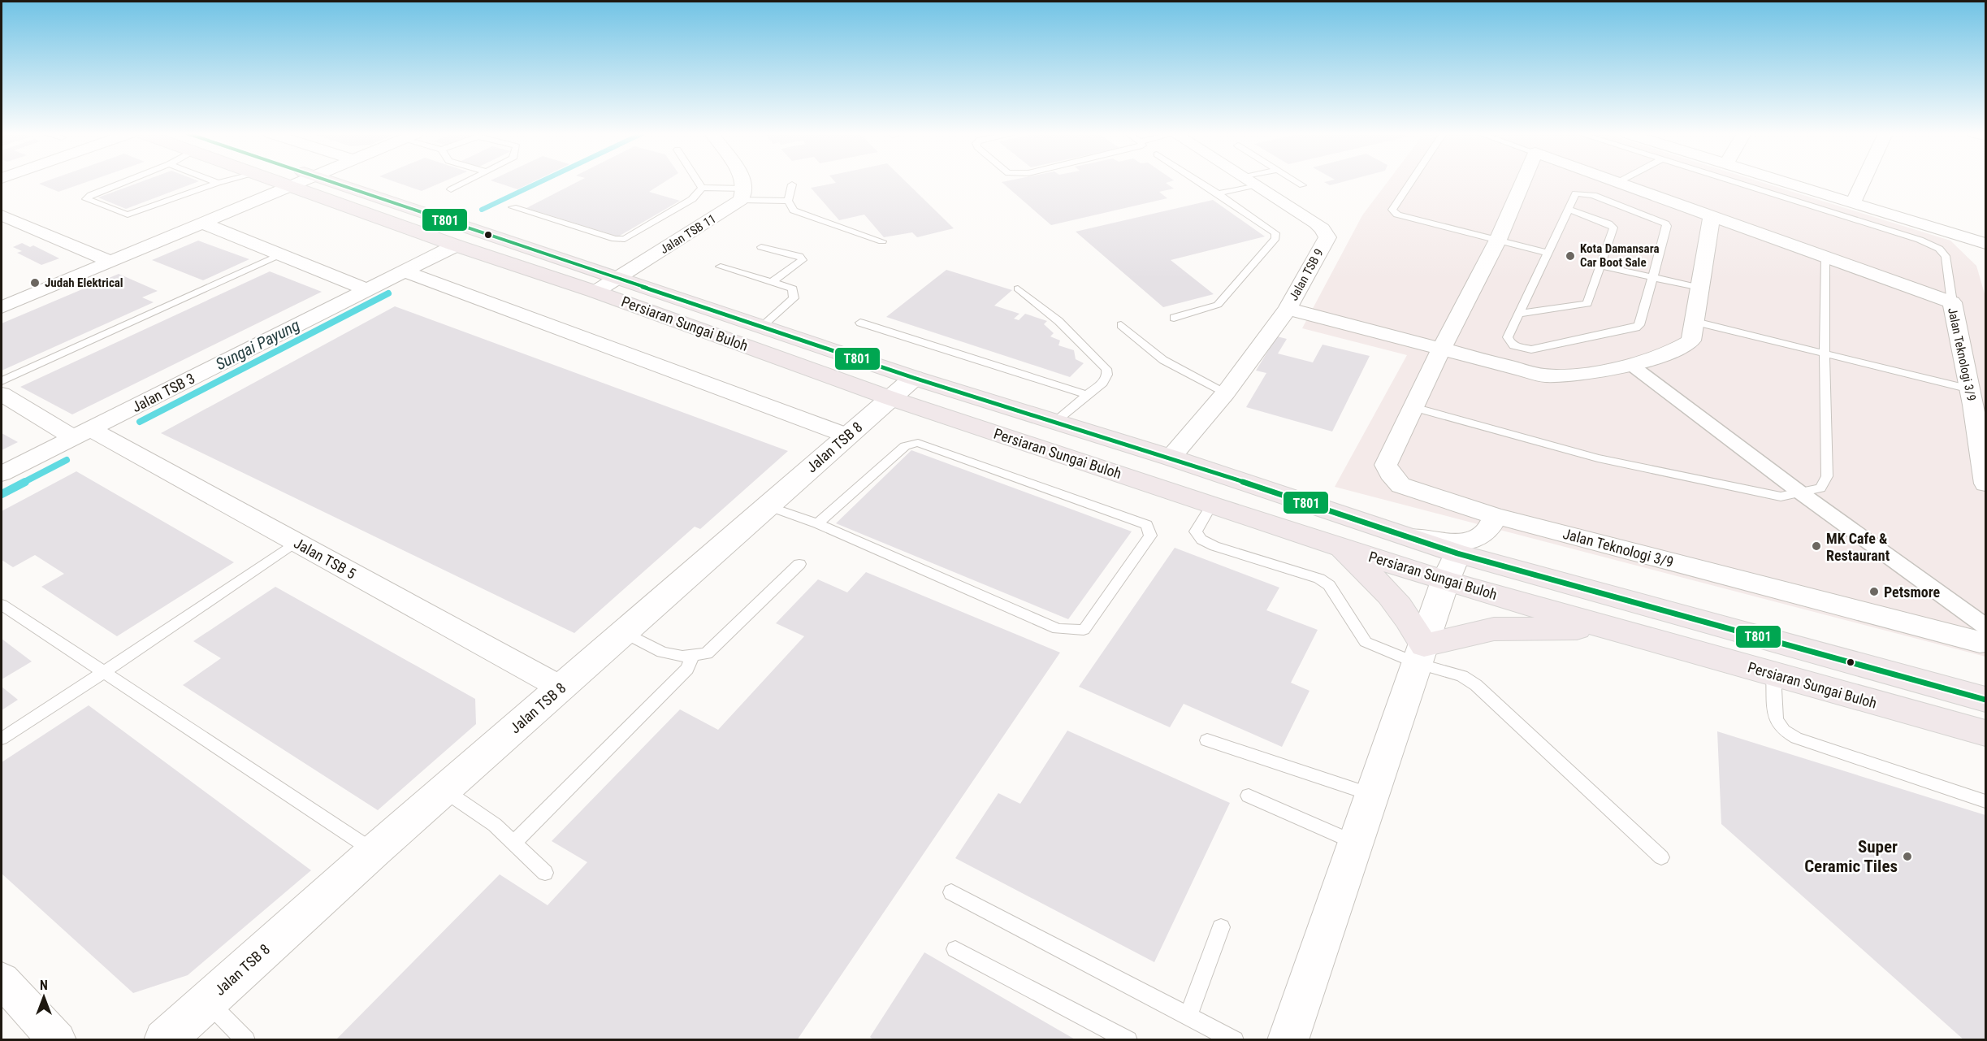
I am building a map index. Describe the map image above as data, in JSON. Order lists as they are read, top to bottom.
{
  "streets": {
    "main road": ["Persiaran Sungai Buloh"],
    "street": [
      "Jalan TSB 11",
      "Jalan TSB 9",
      "Jalan Teknologi 3/9",
      "Jalan TSB 3",
      "Jalan TSB 8",
      "Jalan TSB 5"
    ]
  },
  "crossings": [
    ["Jalan TSB 11", "Persiaran Sungai Buloh"],
    ["Jalan TSB 9", "Persiaran Sungai Buloh"],
    ["Persiaran Sungai Buloh", "Jalan TSB 3"],
    ["Persiaran Sungai Buloh", "Jalan TSB 8"],
    ["Jalan TSB 3", "Jalan TSB 5"],
    ["Jalan TSB 8", "Jalan TSB 5"]
  ],
  "water": ["Sungai Payung"],
  "places": [
    "Kota Damansara Car Boot Sale",
    "Judah Elektrical",
    "MK Cafe & Restaurant",
    "Petsmore",
    "Super Ceramic Tiles"
  ],
  "lines": ["transit line T801"],
  "north": "top"
}
